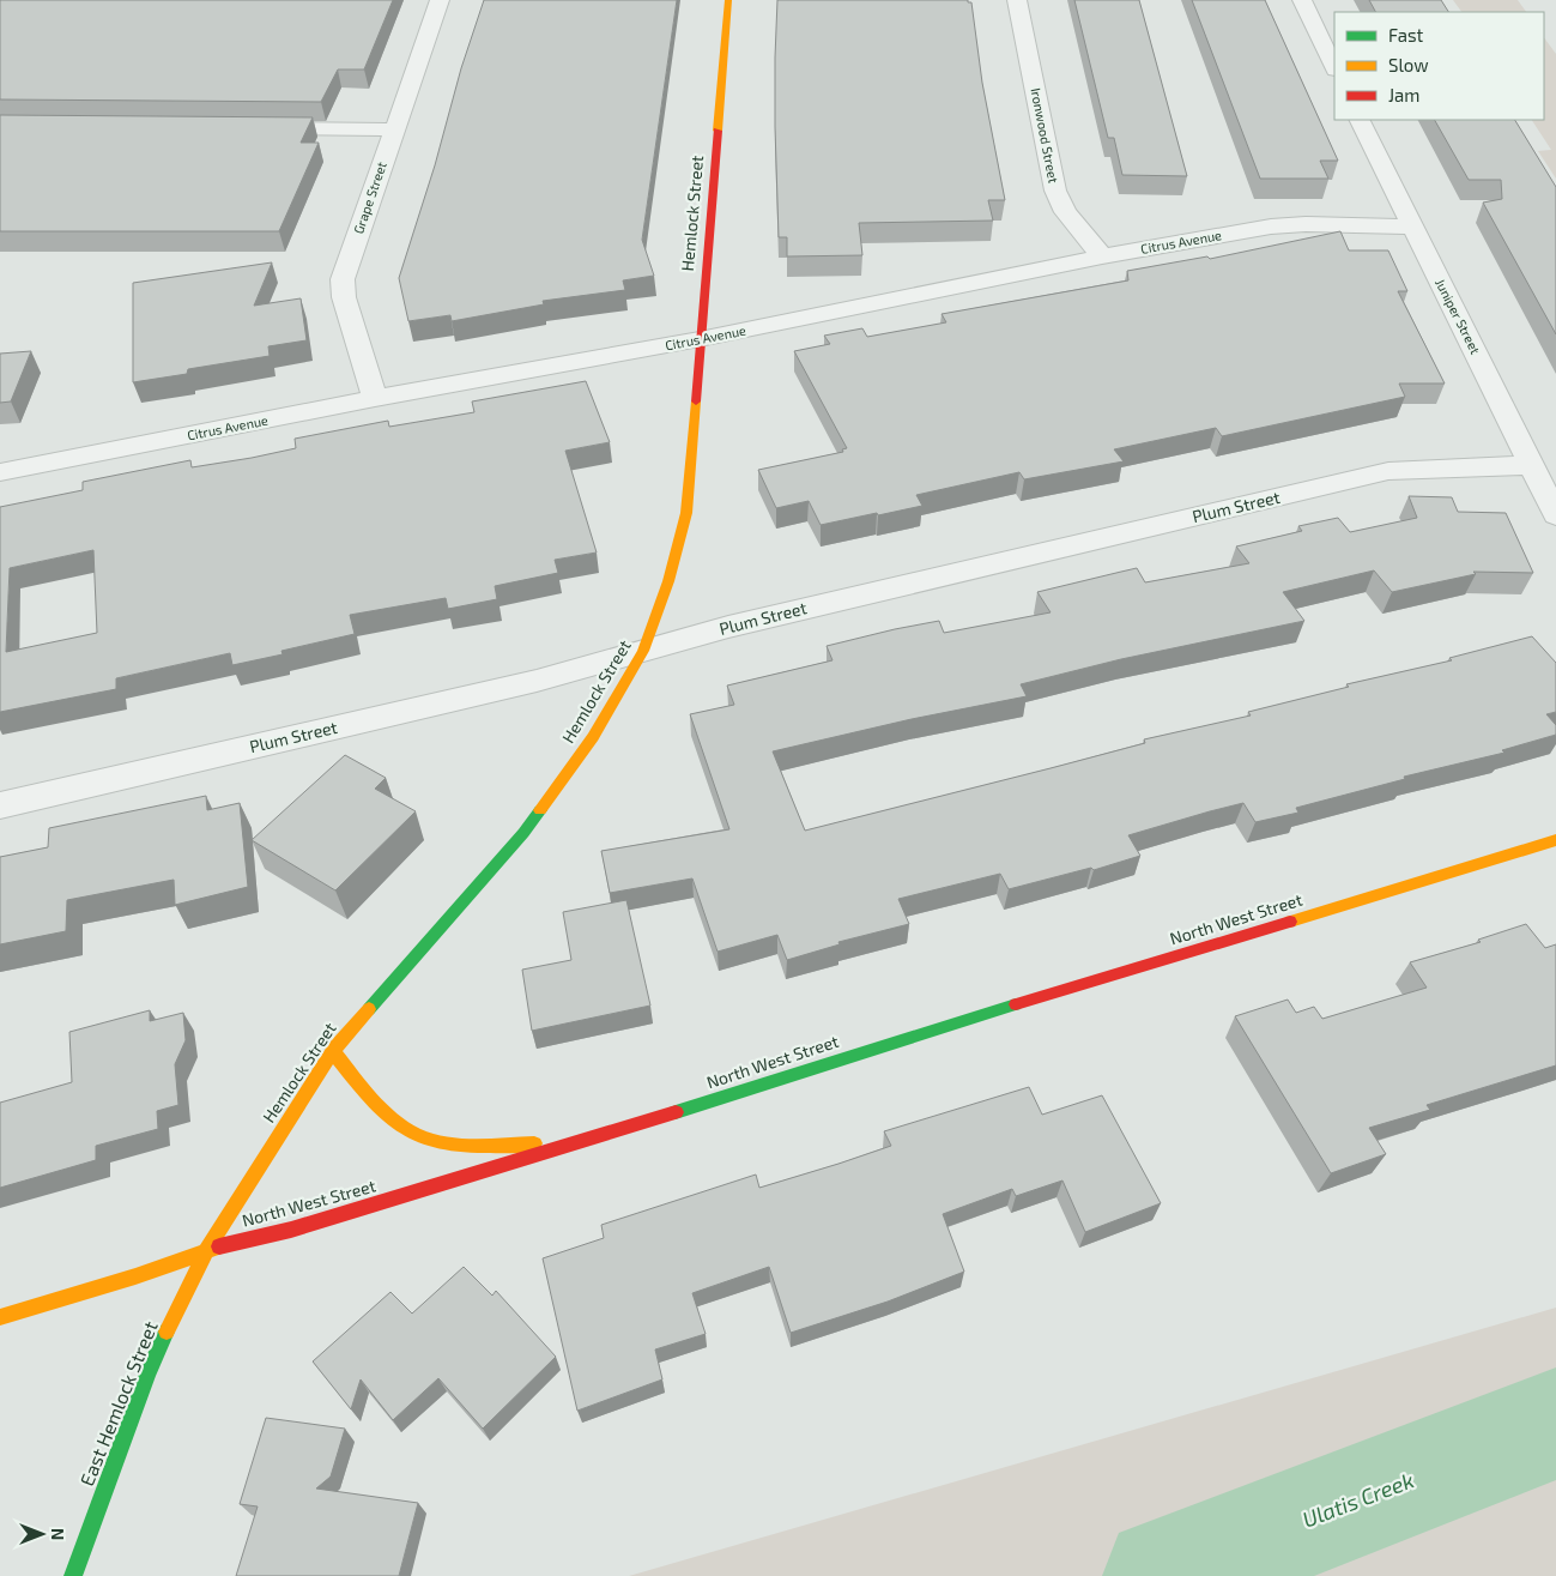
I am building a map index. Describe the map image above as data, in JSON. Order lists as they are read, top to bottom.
{
  "streets": {
    "street": [
      "Ironwood Street",
      "Grape Street",
      "Hemlock Street",
      "Citrus Avenue",
      "Juniper Street",
      "Plum Street",
      "North West Street",
      "East Hemlock Street"
    ]
  },
  "crossings": [
    ["Ironwood Street", "Citrus Avenue"],
    ["Grape Street", "Citrus Avenue"],
    ["Hemlock Street", "Citrus Avenue"],
    ["Hemlock Street", "Plum Street"],
    ["Hemlock Street", "North West Street"],
    ["Hemlock Street", "East Hemlock Street"],
    ["Citrus Avenue", "Juniper Street"],
    ["Juniper Street", "Plum Street"],
    ["North West Street", "East Hemlock Street"]
  ],
  "water": ["Ulatis Creek"],
  "legend": ["Fast", "Slow", "Jam"],
  "north": "right"
}
